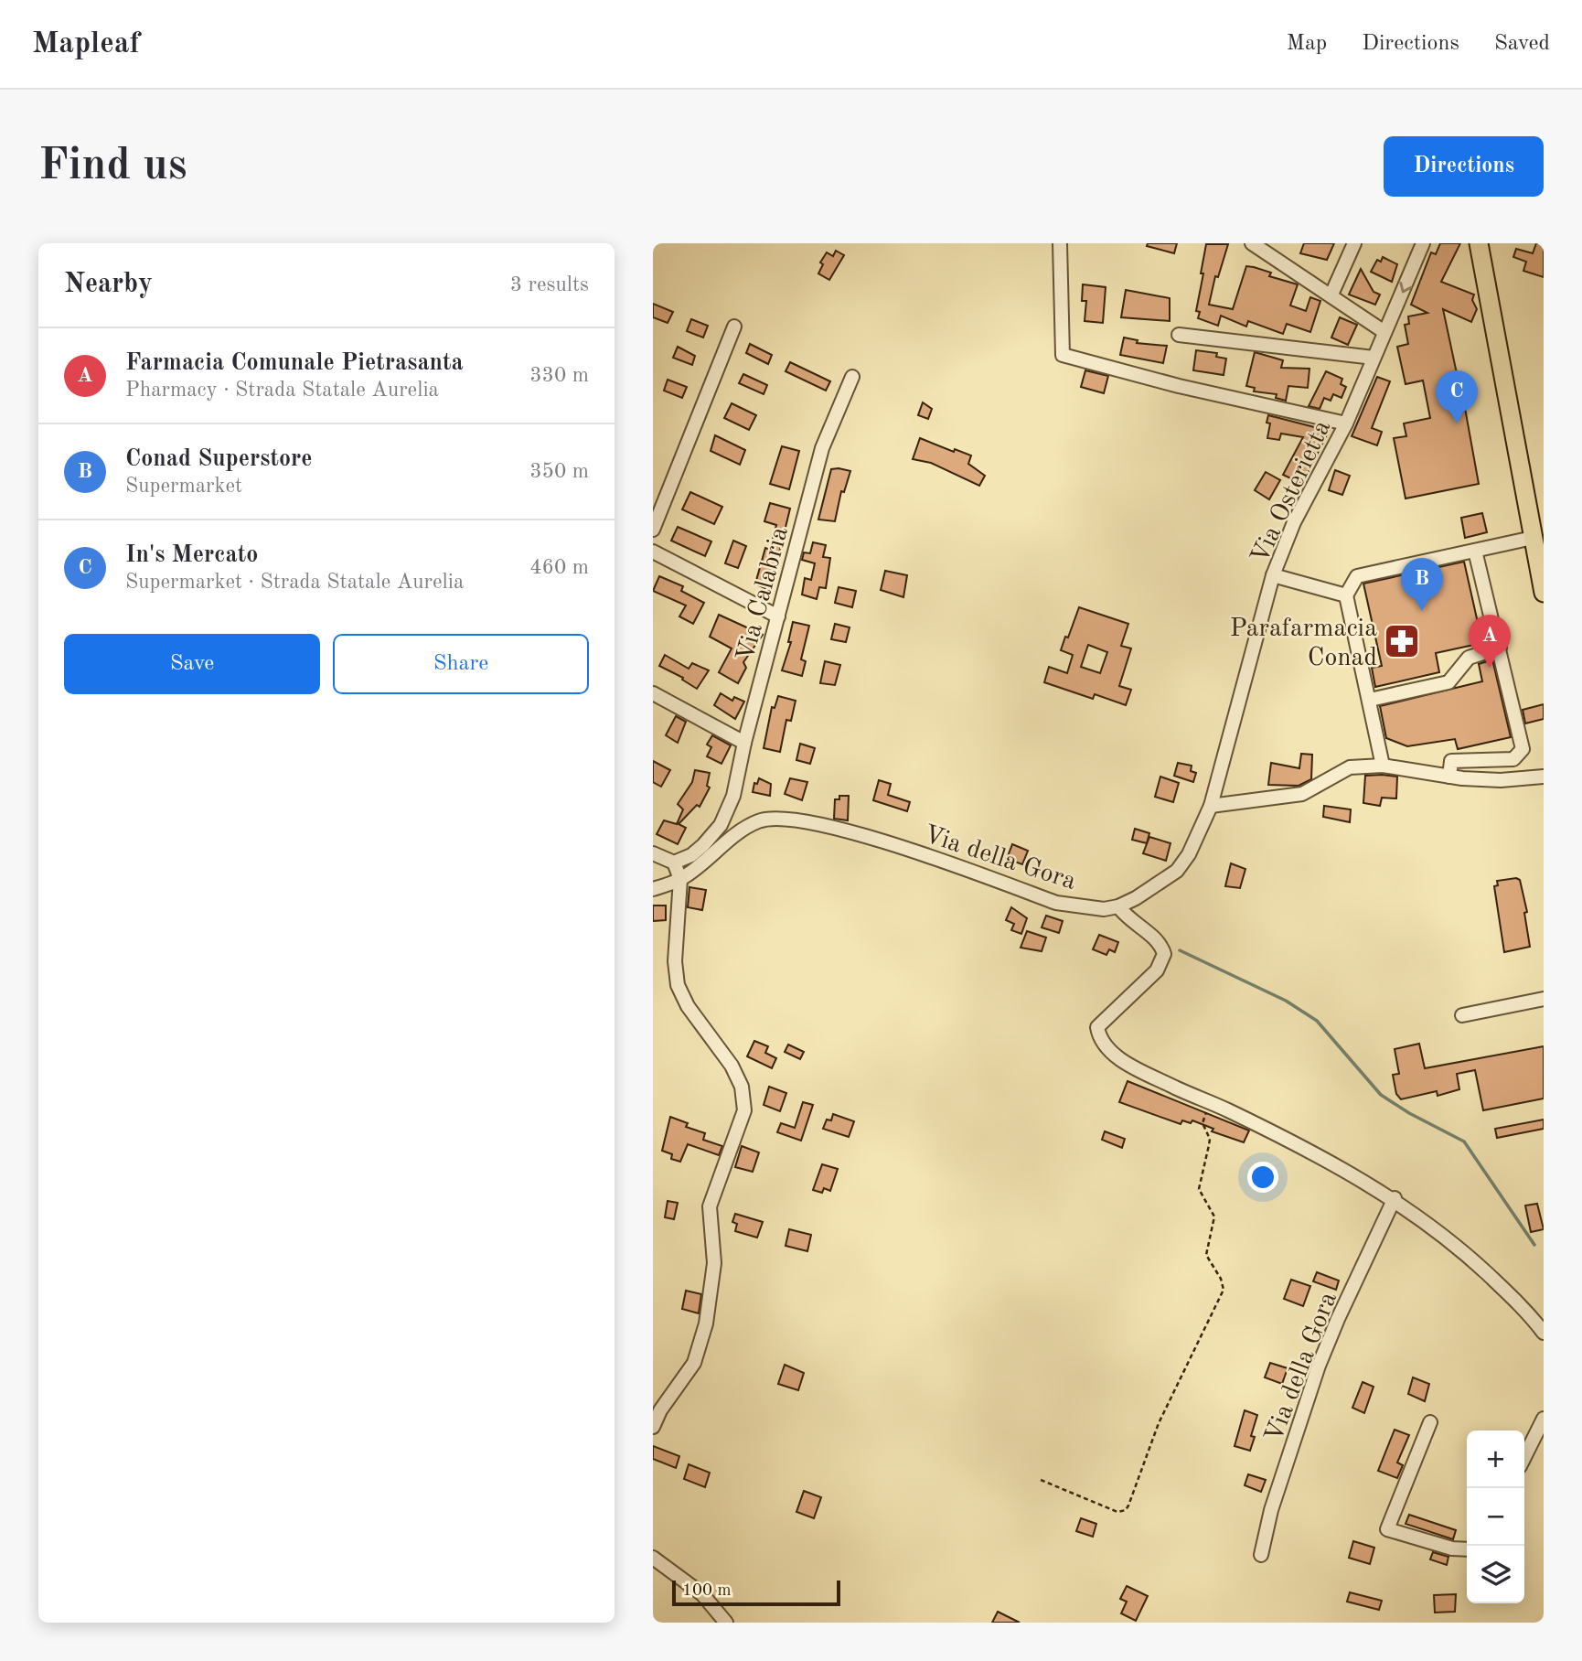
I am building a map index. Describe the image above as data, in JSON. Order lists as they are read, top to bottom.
{
  "streets": {
    "street": ["Via Osterietta", "Via Calabria", "Via della Gora"]
  },
  "crossings": [
    ["Via Osterietta", "Via della Gora"]
  ],
  "places": {
    "pharmacy": ["Parafarmacia Conad"]
  },
  "scale_bar": "100 m",
  "page": {
    "header": "Mapleaf",
    "nav": ["Map", "Directions", "Saved"],
    "buttons": [
      "Directions",
      ["Save", "Share"]
    ],
    "title": "Find us",
    "heading": ["Nearby", "3 results"],
    "list": [
      {
        "mark": "A",
        "name": "Farmacia Comunale Pietrasanta",
        "note": "Pharmacy · Strada Statale Aurelia",
        "value": "330 m"
      },
      {
        "mark": "B",
        "name": "Conad Superstore",
        "note": "Supermarket",
        "value": "350 m"
      },
      {
        "mark": "C",
        "name": "In's Mercato",
        "note": "Supermarket · Strada Statale Aurelia",
        "value": "460 m"
      }
    ],
    "pins": ["C", "B", "A"],
    "map_buttons": ["+", "−"],
    "scale": "100 m"
  }
}
